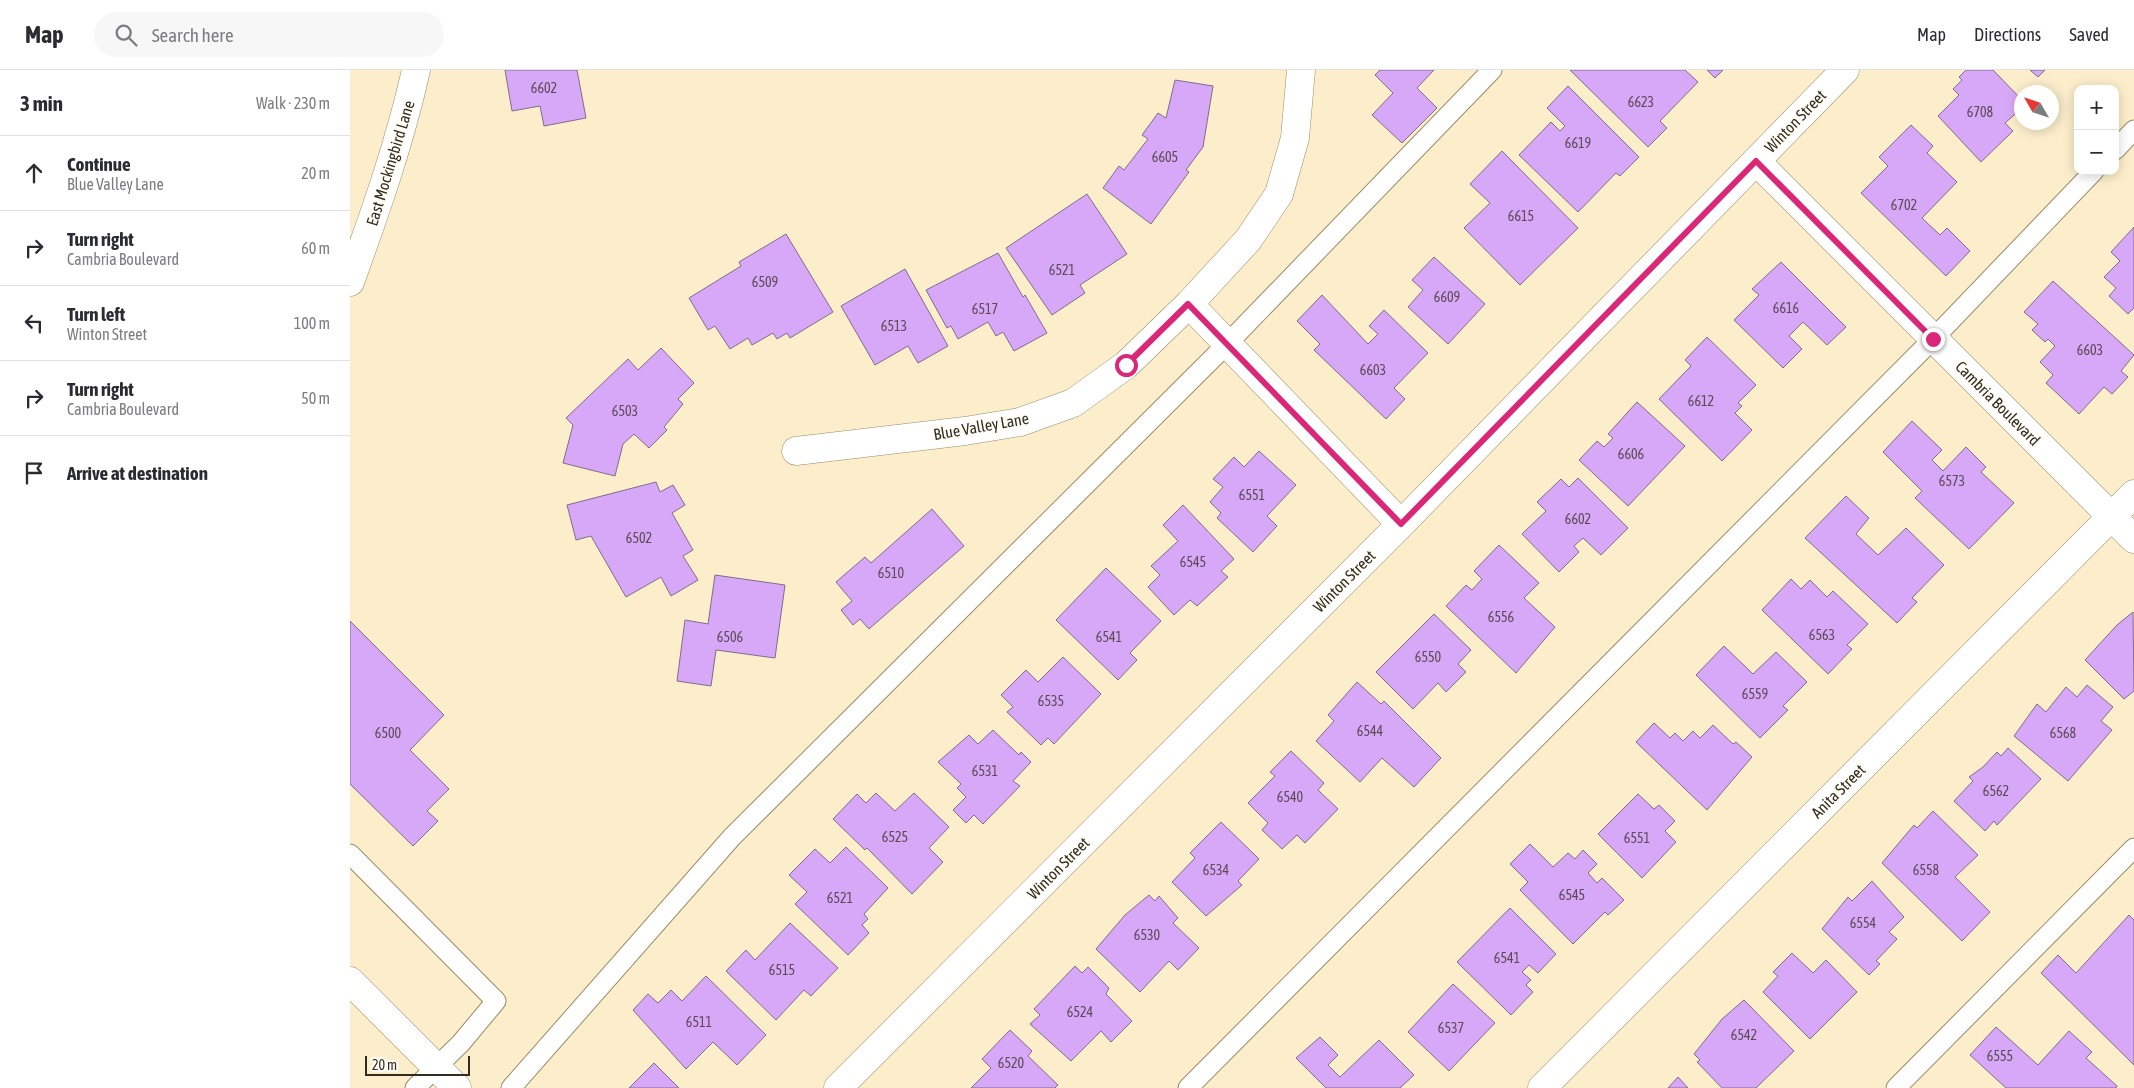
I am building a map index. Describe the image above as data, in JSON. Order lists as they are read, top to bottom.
{
  "streets": {
    "street": [
      "Winton Street",
      "East Mockingbird Lane",
      "Cambria Boulevard",
      "Blue Valley Lane",
      "Anita Street"
    ]
  },
  "crossings": [
    ["Winton Street", "Cambria Boulevard"],
    ["Cambria Boulevard", "Anita Street"]
  ],
  "house_numbers": [
    "6602",
    "6623",
    "6708",
    "6619",
    "6605",
    "6702",
    "6615",
    "6521",
    "6509",
    "6609",
    "6616",
    "6517",
    "6513",
    "6603",
    "6603",
    "6612",
    "6503",
    "6606",
    "6573",
    "6551",
    "6602",
    "6502",
    "6545",
    "6510",
    "6556",
    "6563",
    "6506",
    "6541",
    "6550",
    "6559",
    "6535",
    "6544",
    "6500",
    "6568",
    "6531",
    "6562",
    "6540",
    "6525",
    "6551",
    "6534",
    "6558",
    "6545",
    "6521",
    "6554",
    "6530",
    "6541",
    "6515",
    "6524",
    "6511",
    "6537",
    "6542",
    "6555",
    "6520"
  ],
  "scale_bar": "20 m",
  "north": "top left",
  "page": {
    "header": "Map",
    "search": "Search here",
    "nav": ["Map", "Directions", "Saved"],
    "heading": ["3 min", "Walk · 230 m"],
    "map_buttons": ["+", "−"],
    "list": [
      ["Continue", "Blue Valley Lane", "20 m"],
      ["Turn right", "Cambria Boulevard", "60 m"],
      ["Turn left", "Winton Street", "100 m"],
      ["Turn right", "Cambria Boulevard", "50 m"],
      "Arrive at destination"
    ],
    "scale": "20 m"
  }
}
